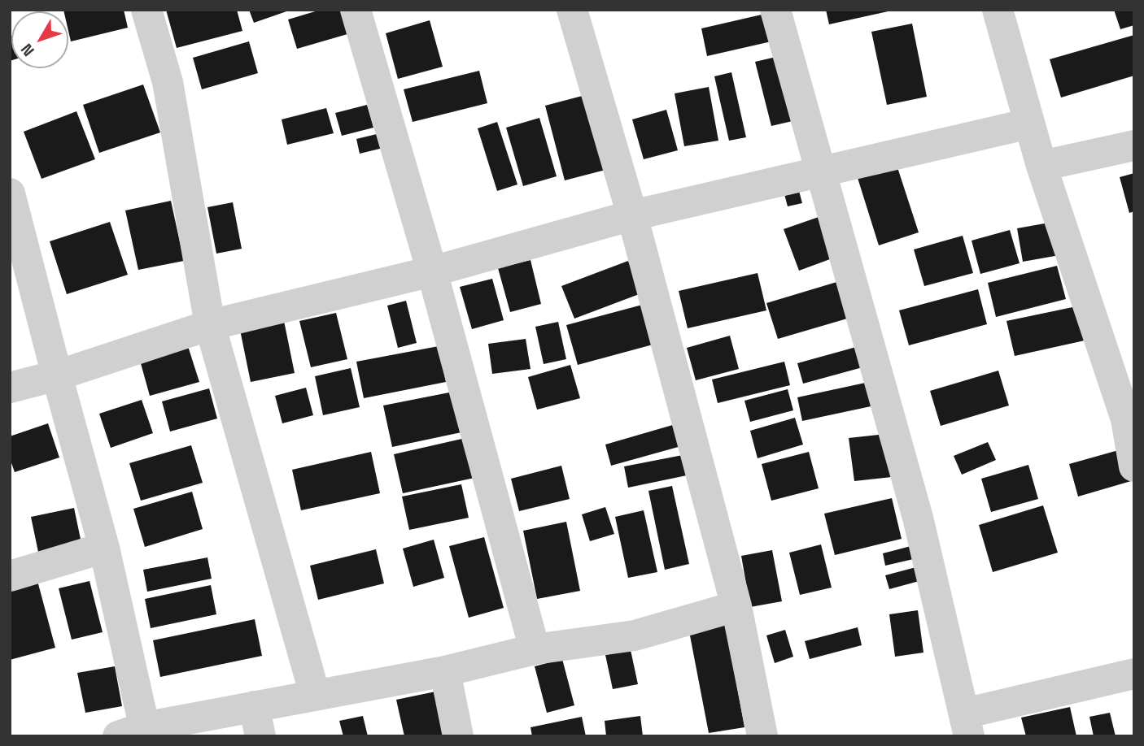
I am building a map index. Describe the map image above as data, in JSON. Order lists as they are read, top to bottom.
{
  "north": "bottom left"
}
